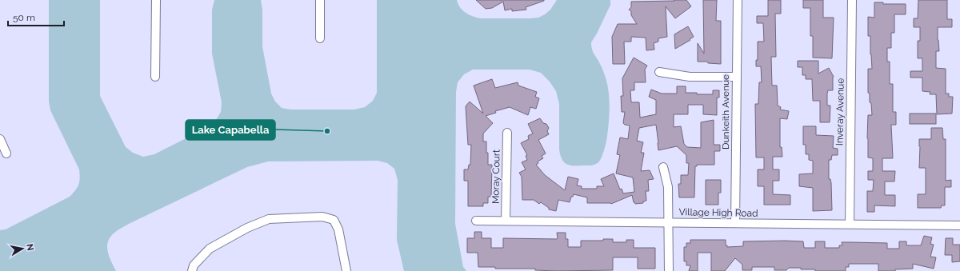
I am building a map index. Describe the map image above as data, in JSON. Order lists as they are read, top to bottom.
{
  "streets": {
    "street": [
      "Dunkeith Avenue",
      "Inveray Avenue",
      "Moray Court",
      "Village High Road"
    ]
  },
  "crossings": [
    ["Dunkeith Avenue", "Village High Road"],
    ["Inveray Avenue", "Village High Road"],
    ["Moray Court", "Village High Road"]
  ],
  "places": ["Lake Capabella"],
  "scale_bar": "50 m",
  "north": "right"
}
